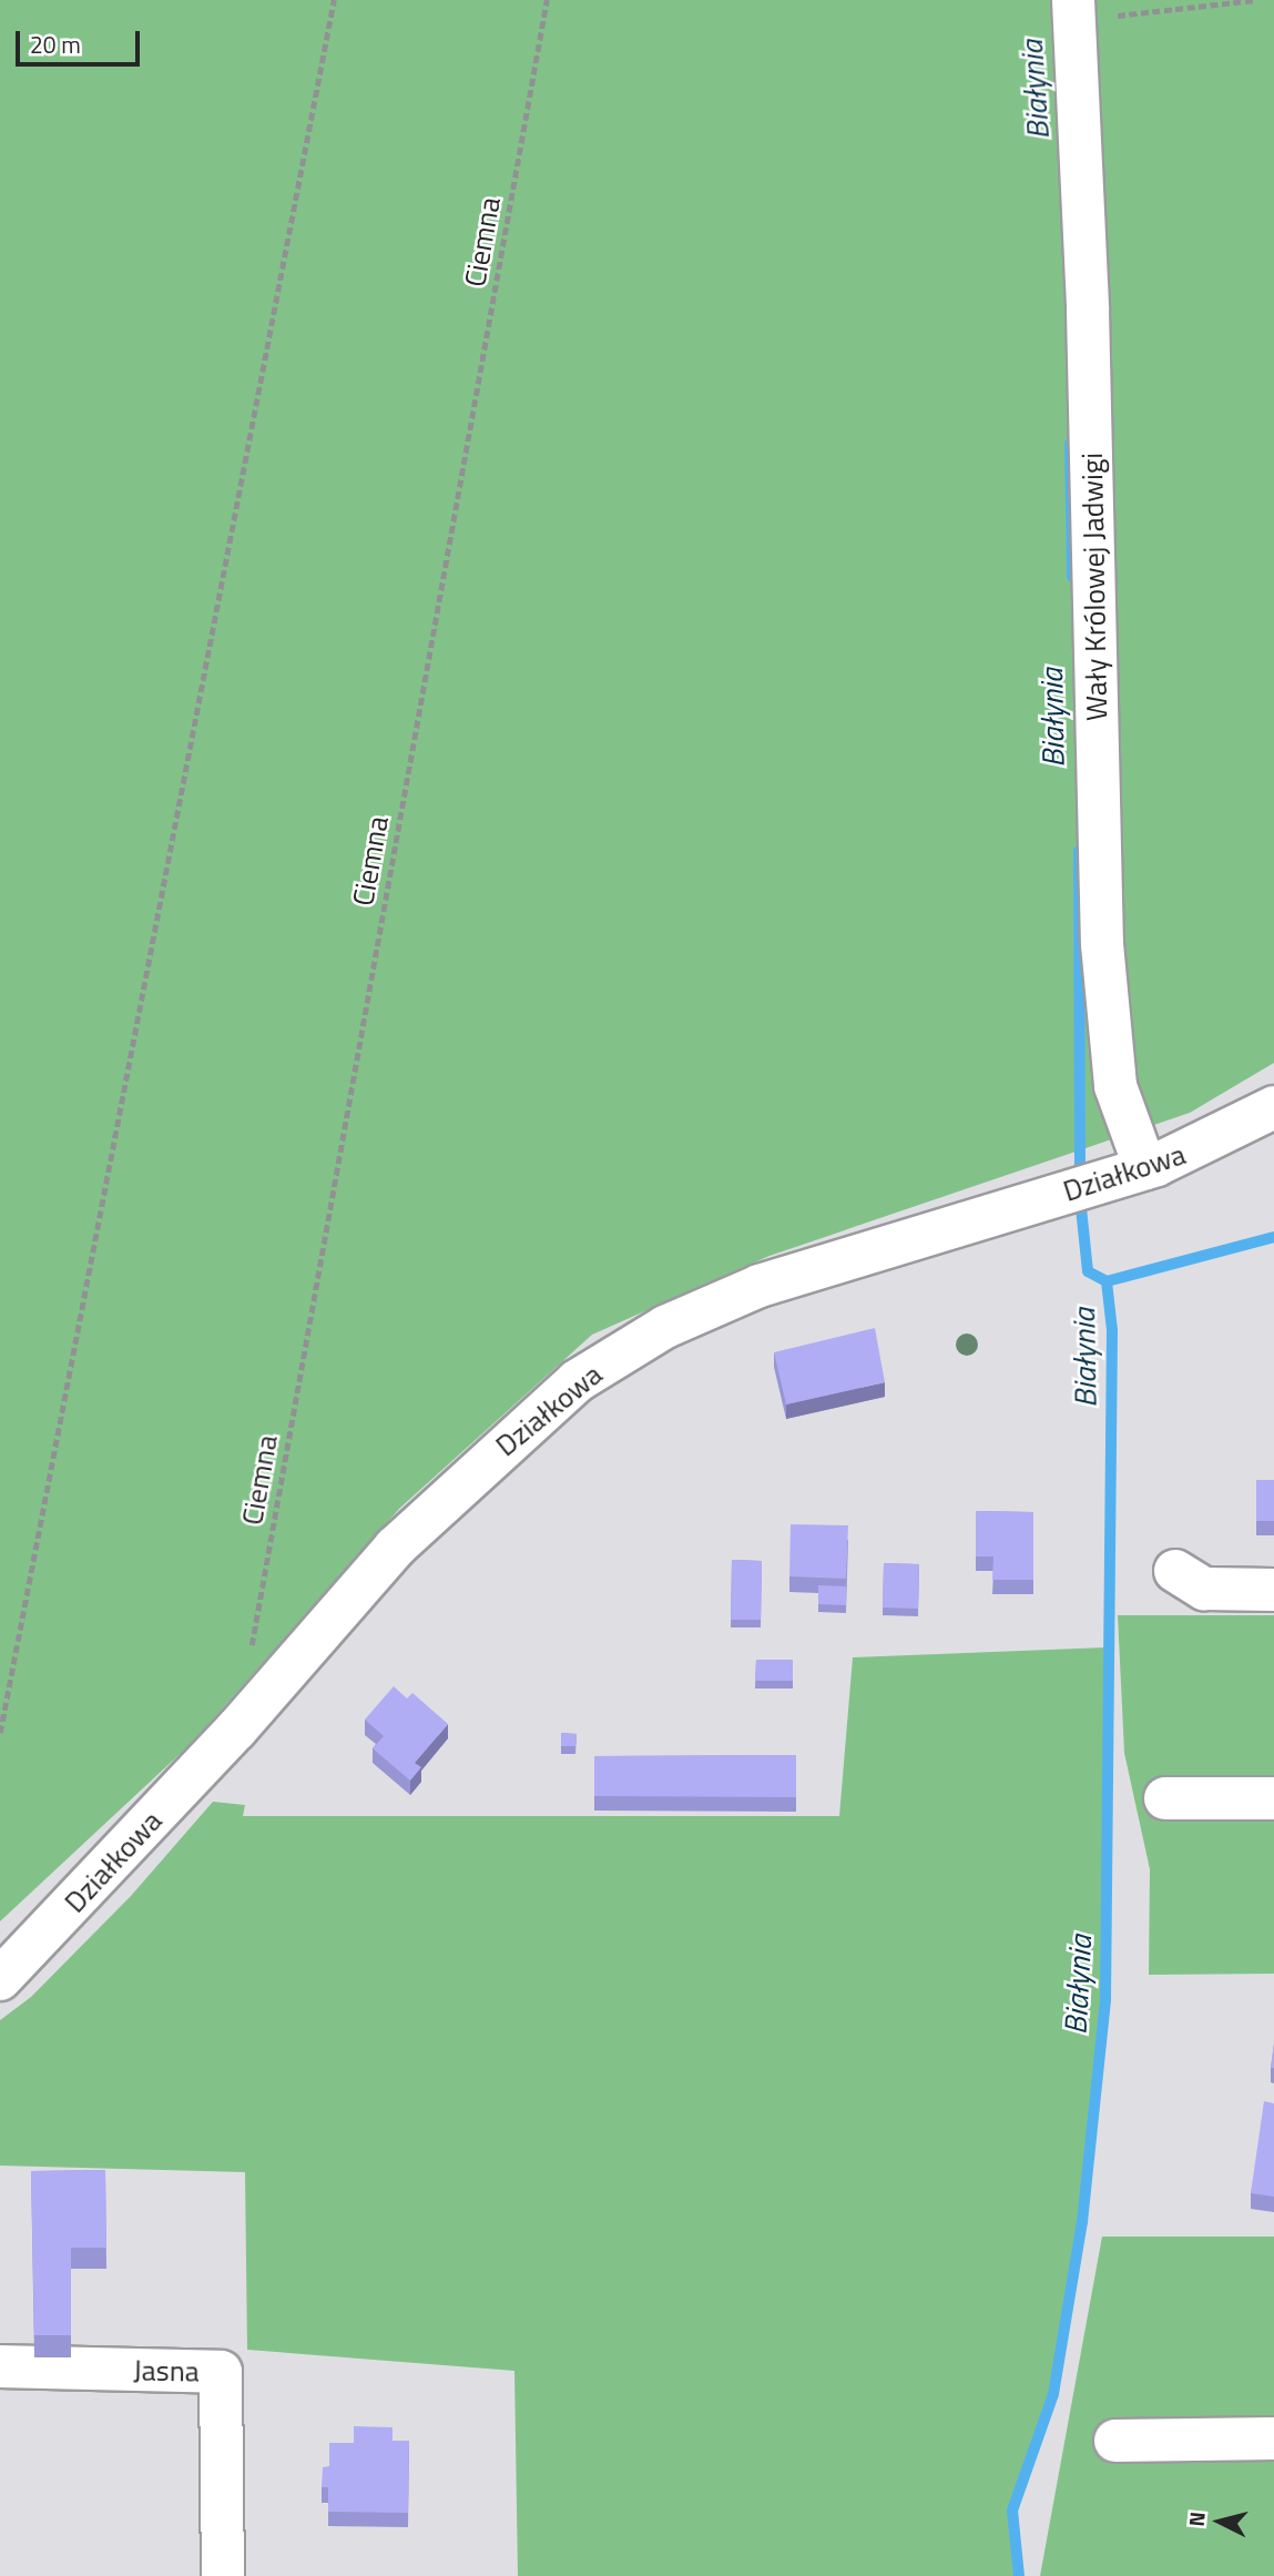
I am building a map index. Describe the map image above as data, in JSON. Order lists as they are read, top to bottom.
{
  "streets": {
    "street": ["Wały Królowej Jadwigi", "Działkowa", "Jasna"],
    "path": ["Ciemna"]
  },
  "crossings": [
    ["Wały Królowej Jadwigi", "Działkowa"]
  ],
  "water": ["Białynia"],
  "scale_bar": "20 m",
  "north": "left"
}
